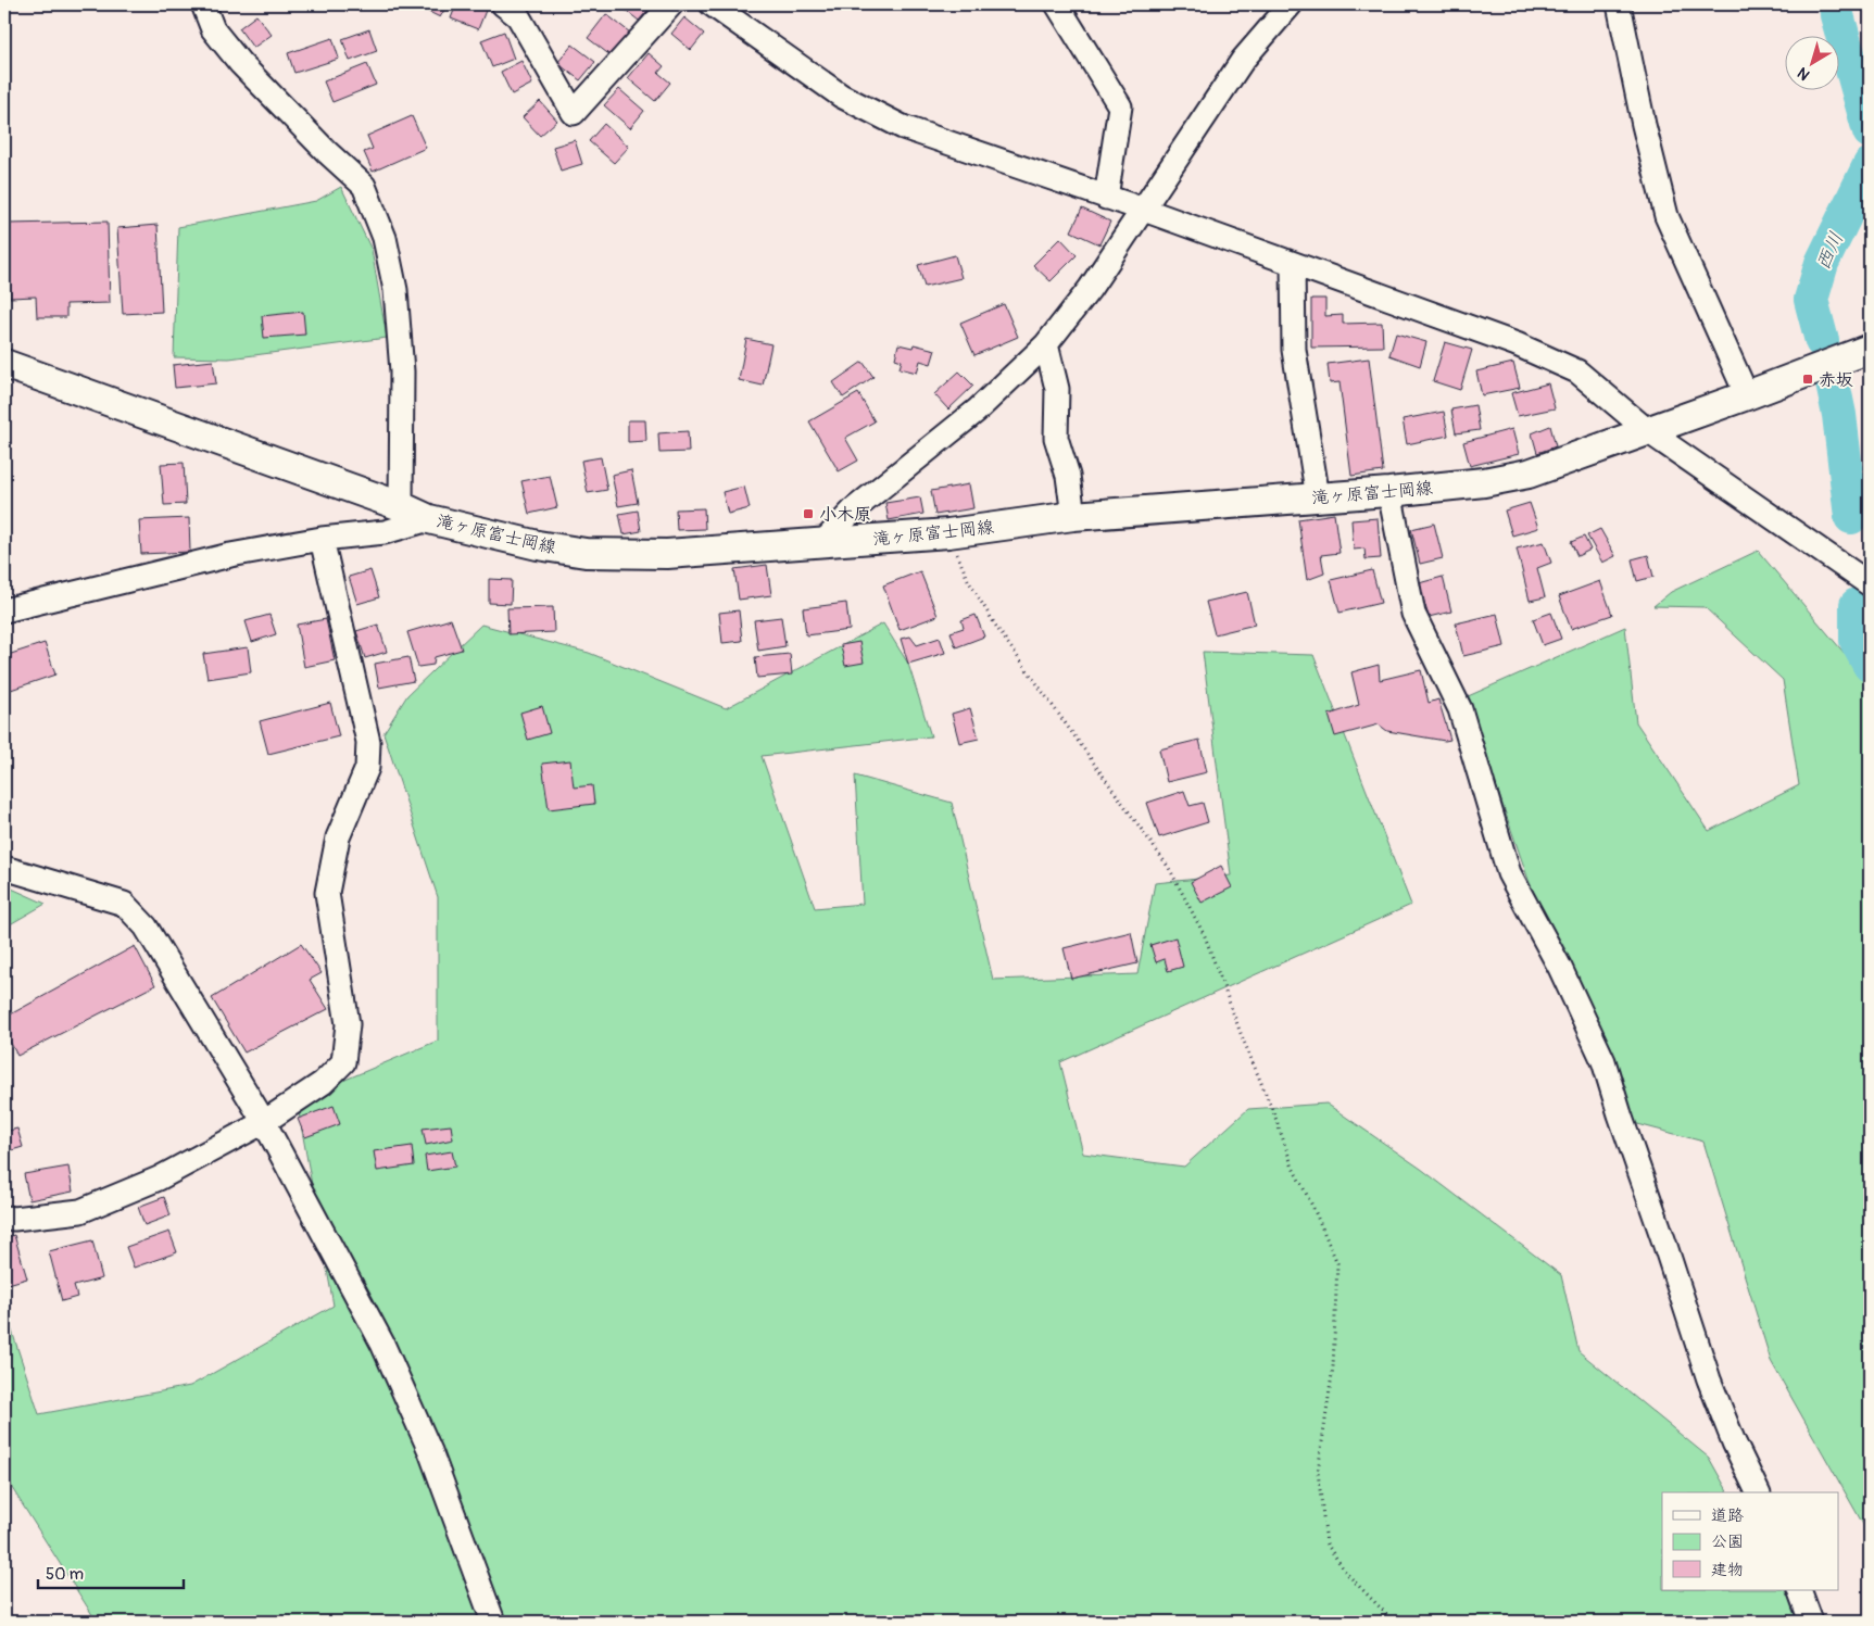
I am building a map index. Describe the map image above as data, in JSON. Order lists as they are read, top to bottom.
{
  "streets": {
    "main road": ["滝ヶ原富士岡線"]
  },
  "water": ["西川"],
  "places": {
    "transit": ["赤坂", "小木原"]
  },
  "legend": ["道路", "公園", "建物"],
  "scale_bar": "50 m",
  "north": "bottom left"
}
